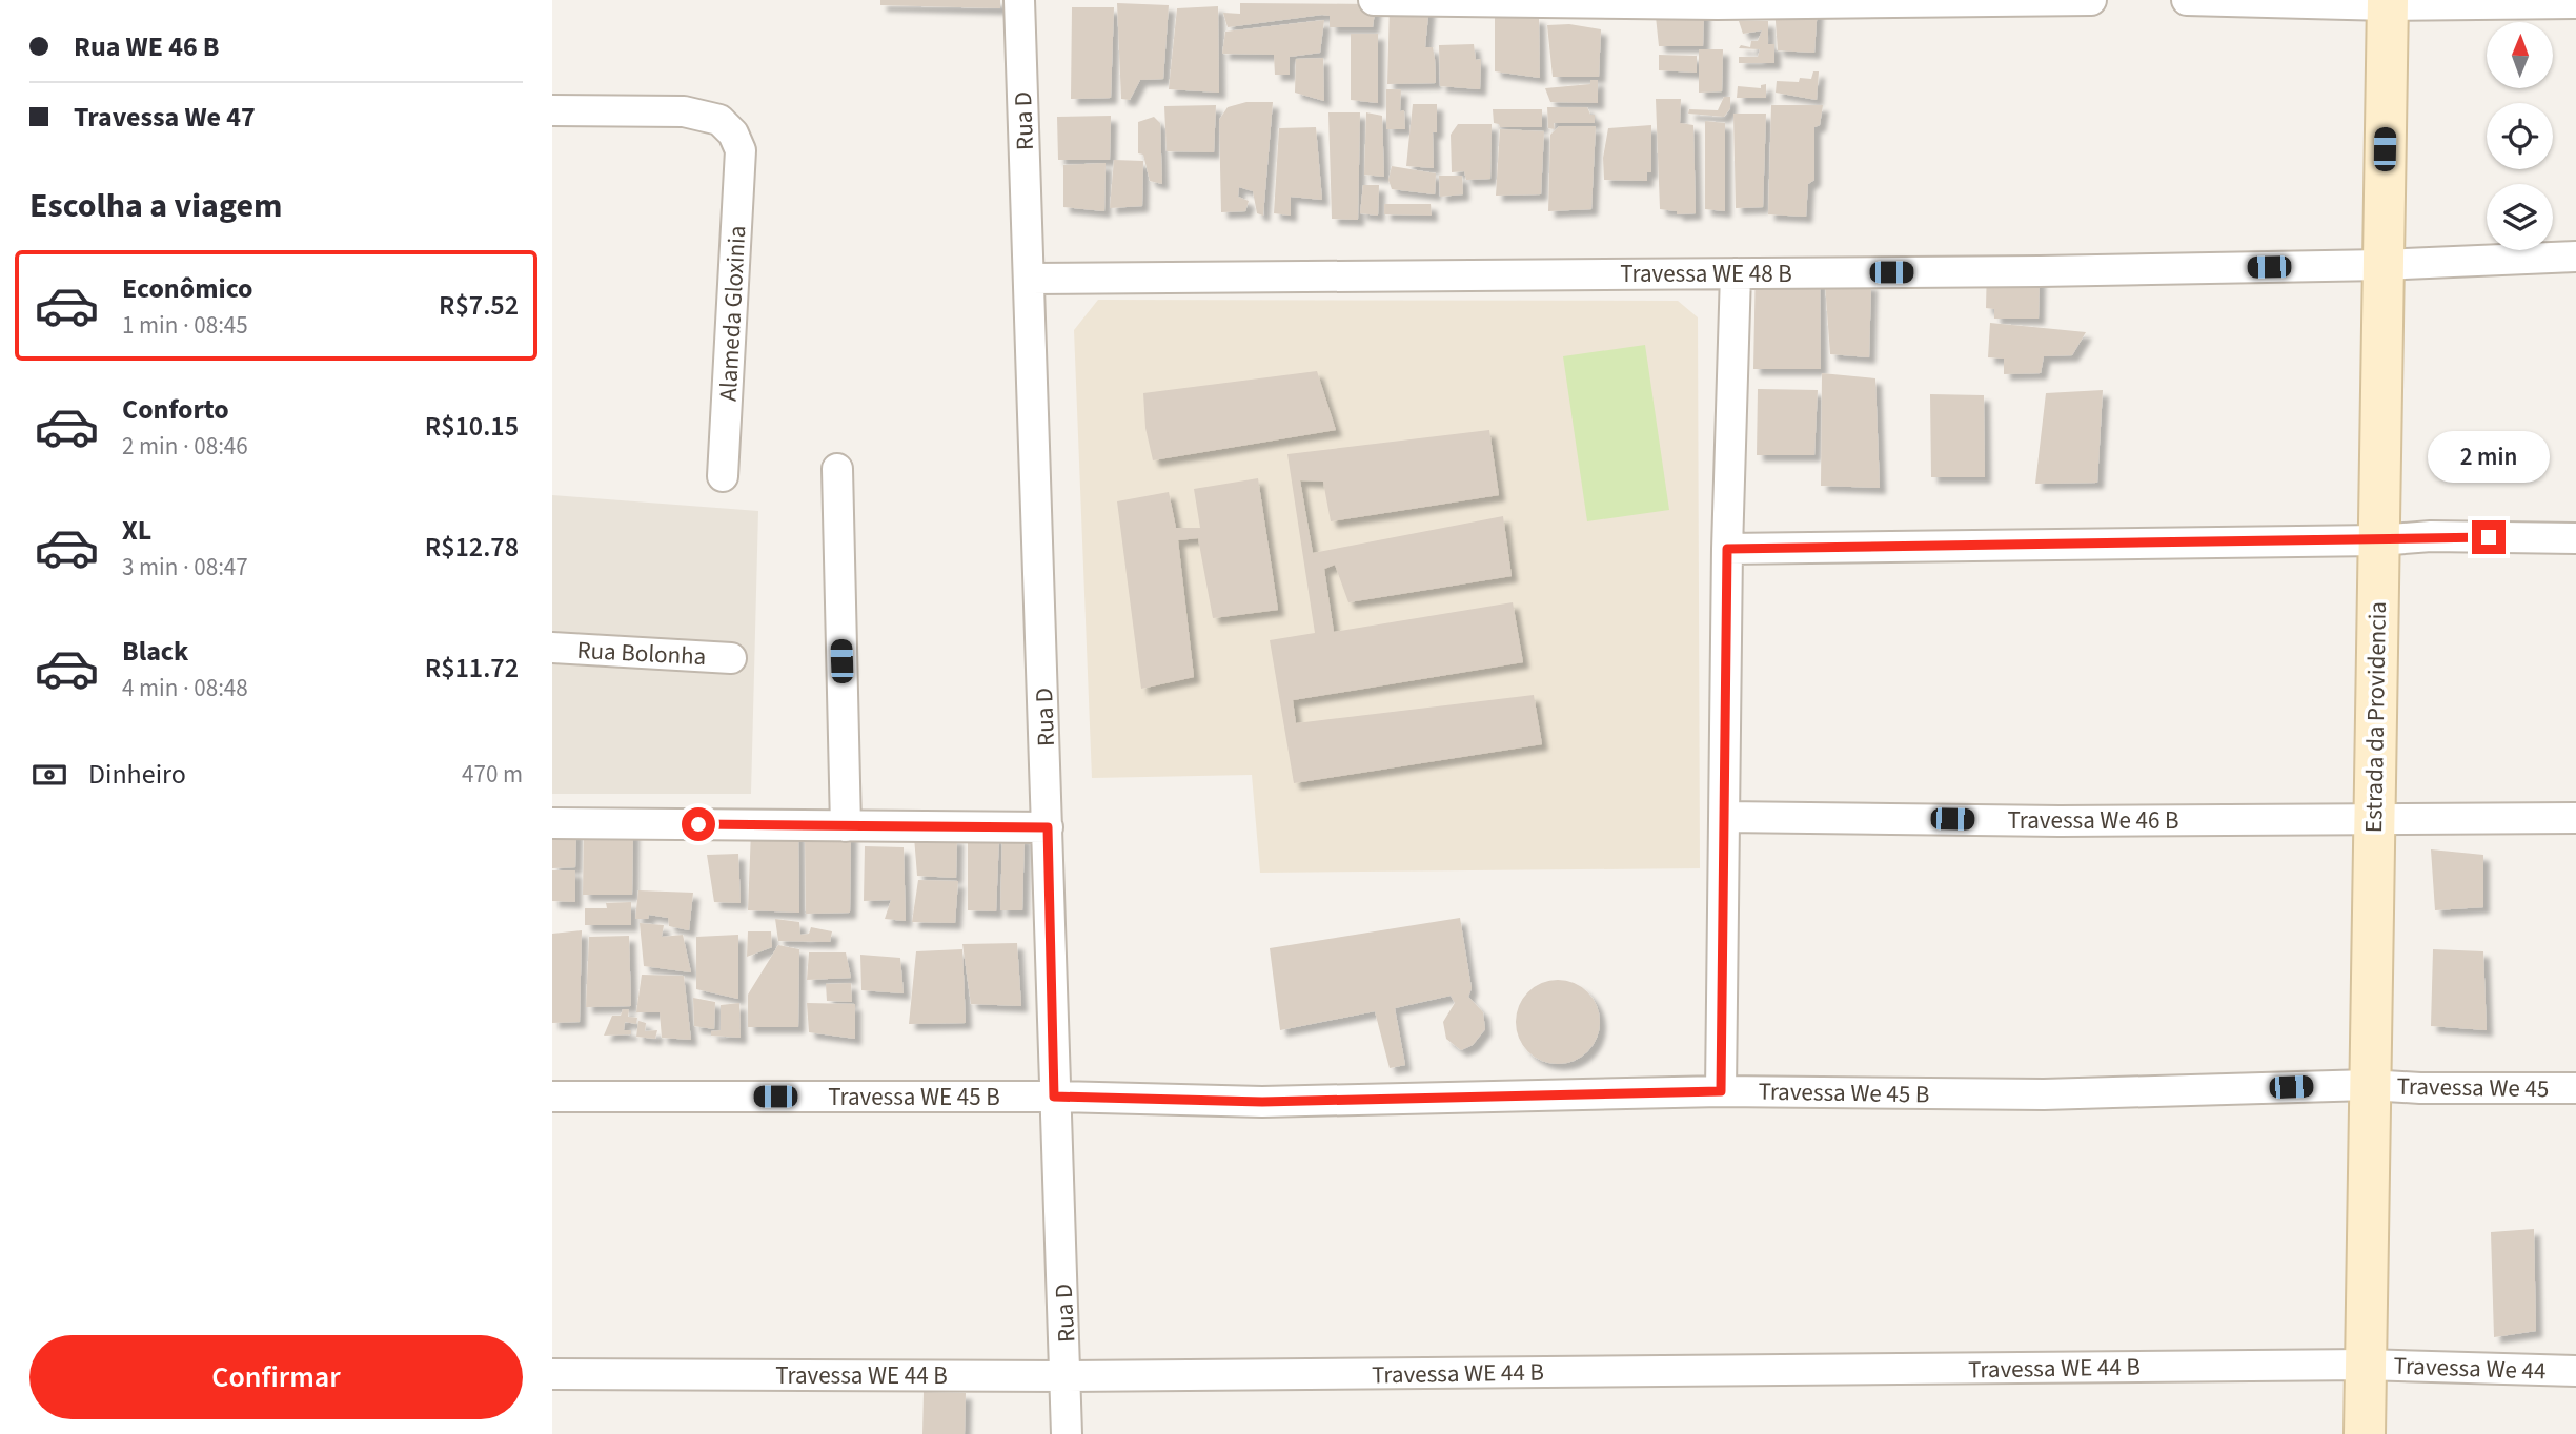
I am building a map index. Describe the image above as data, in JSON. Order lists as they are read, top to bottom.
{
  "streets": {
    "main road": ["Estrada da Providencia"],
    "street": [
      "Rua D",
      "Travessa WE 48 B",
      "Alameda Gloxinia",
      "Rua Bolonha",
      "Travessa We 46 B",
      "Travessa We 45",
      "Travessa We 45 B",
      "Travessa WE 45 B",
      "Travessa WE 44 B",
      "Travessa We 44"
    ]
  },
  "crossings": [
    ["Rua D", "Travessa WE 48 B"],
    ["Rua D", "Travessa We 45 B"],
    ["Rua D", "Travessa WE 45 B"],
    ["Rua D", "Travessa WE 44 B"],
    ["Travessa WE 48 B", "Estrada da Providencia"],
    ["Estrada da Providencia", "Travessa We 46 B"],
    ["Estrada da Providencia", "Travessa We 45"],
    ["Estrada da Providencia", "Travessa We 45 B"],
    ["Estrada da Providencia", "Travessa WE 44 B"],
    ["Estrada da Providencia", "Travessa We 44"],
    ["Travessa We 45", "Travessa We 45 B"],
    ["Travessa We 45 B", "Travessa WE 45 B"],
    ["Travessa WE 44 B", "Travessa We 44"]
  ],
  "north": "top",
  "page": {
    "banner": ["Rua WE 46 B", "Travessa We 47"],
    "heading": "Escolha a viagem",
    "list": [
      {
        "name": "Econômico",
        "note": "1 min · 08:45",
        "value": "R$7.52"
      },
      {
        "name": "Conforto",
        "note": "2 min · 08:46",
        "value": "R$10.15"
      },
      {
        "name": "XL",
        "note": "3 min · 08:47",
        "value": "R$12.78"
      },
      {
        "name": "Black",
        "note": "4 min · 08:48",
        "value": "R$11.72"
      }
    ],
    "bubble": "2 min",
    "pay": ["Dinheiro", "470 m"],
    "buttons": "Confirmar"
  }
}
